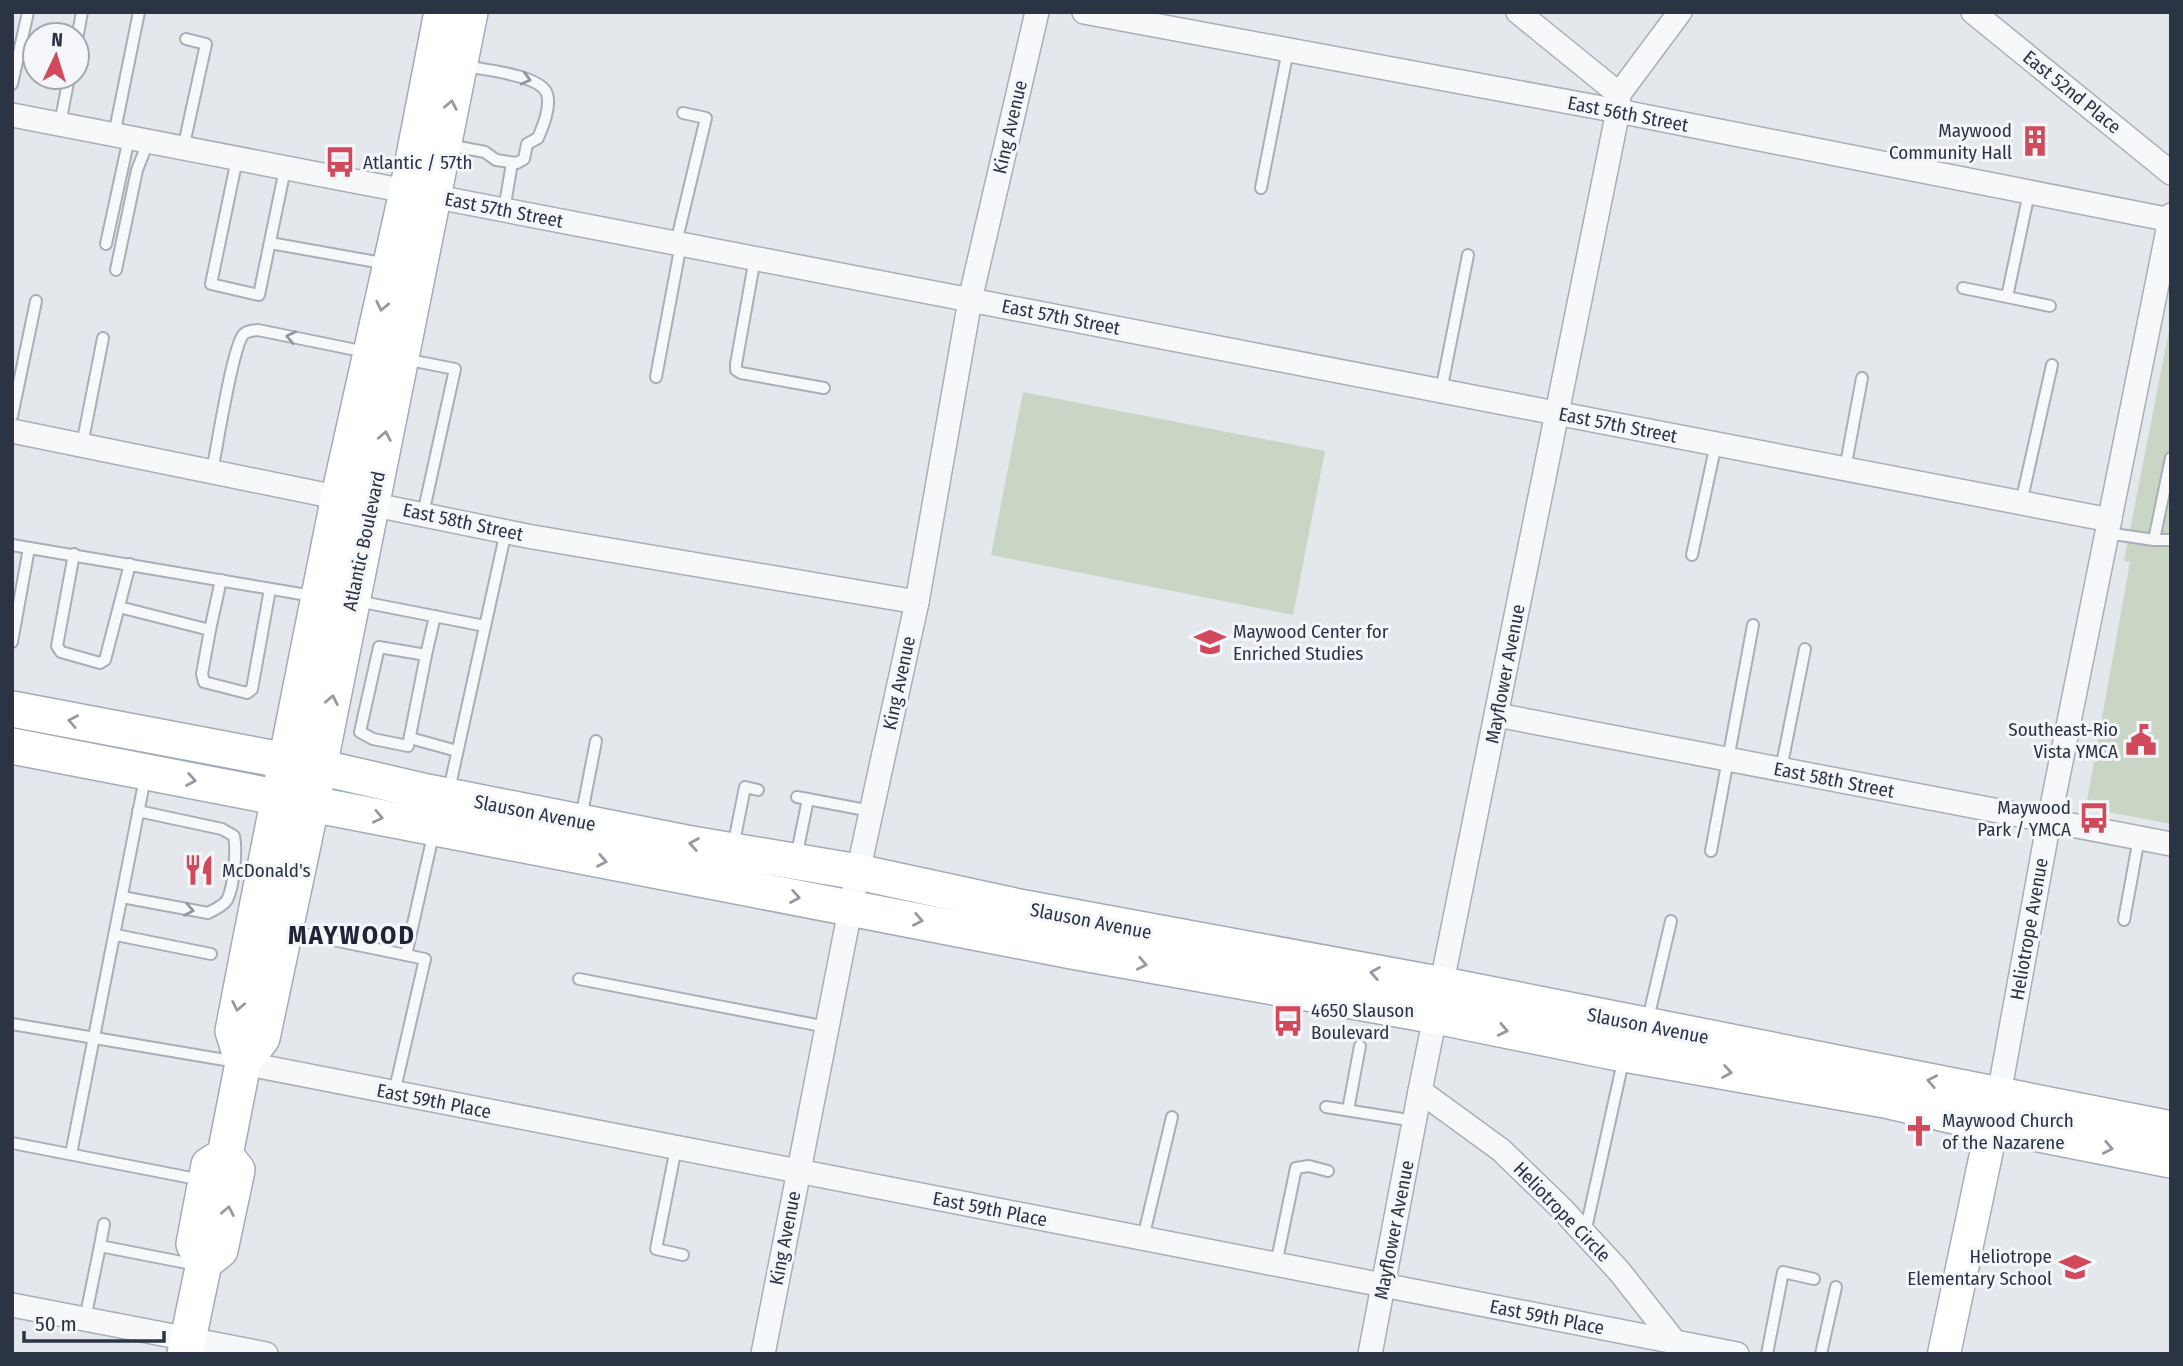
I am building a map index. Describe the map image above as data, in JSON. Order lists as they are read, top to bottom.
{
  "streets": {
    "main road": ["Atlantic Boulevard", "Slauson Avenue"],
    "street": [
      "East 52nd Place",
      "East 56th Street",
      "King Avenue",
      "East 57th Street",
      "East 58th Street",
      "Mayflower Avenue",
      "Heliotrope Avenue",
      "East 59th Place",
      "Heliotrope Circle"
    ]
  },
  "crossings": [
    ["East 56th Street", "Mayflower Avenue"],
    ["East 56th Street", "Heliotrope Avenue"],
    ["King Avenue", "East 57th Street"],
    ["King Avenue", "East 58th Street"],
    ["King Avenue", "Slauson Avenue"],
    ["King Avenue", "East 59th Place"],
    ["East 57th Street", "Atlantic Boulevard"],
    ["East 57th Street", "Mayflower Avenue"],
    ["East 57th Street", "Heliotrope Avenue"],
    ["East 58th Street", "Atlantic Boulevard"],
    ["East 58th Street", "Mayflower Avenue"],
    ["East 58th Street", "Heliotrope Avenue"],
    ["Atlantic Boulevard", "Slauson Avenue"],
    ["Atlantic Boulevard", "East 59th Place"],
    ["Mayflower Avenue", "Slauson Avenue"],
    ["Mayflower Avenue", "East 59th Place"],
    ["Mayflower Avenue", "Heliotrope Circle"],
    ["Slauson Avenue", "Heliotrope Avenue"],
    ["East 59th Place", "Heliotrope Circle"]
  ],
  "districts": ["MAYWOOD"],
  "places": {
    "building": ["Maywood Community Hall"],
    "bus stop": ["Atlantic / 57th", "Maywood Park / YMCA", "4650 Slauson Boulevard"],
    "school or university": ["Maywood Center for Enriched Studies", "Heliotrope Elementary School"],
    "public building": ["Southeast-Rio Vista YMCA"],
    "restaurant": ["McDonald's"],
    "church": ["Maywood Church of the Nazarene"]
  },
  "scale_bar": "50 m",
  "north": "top"
}
